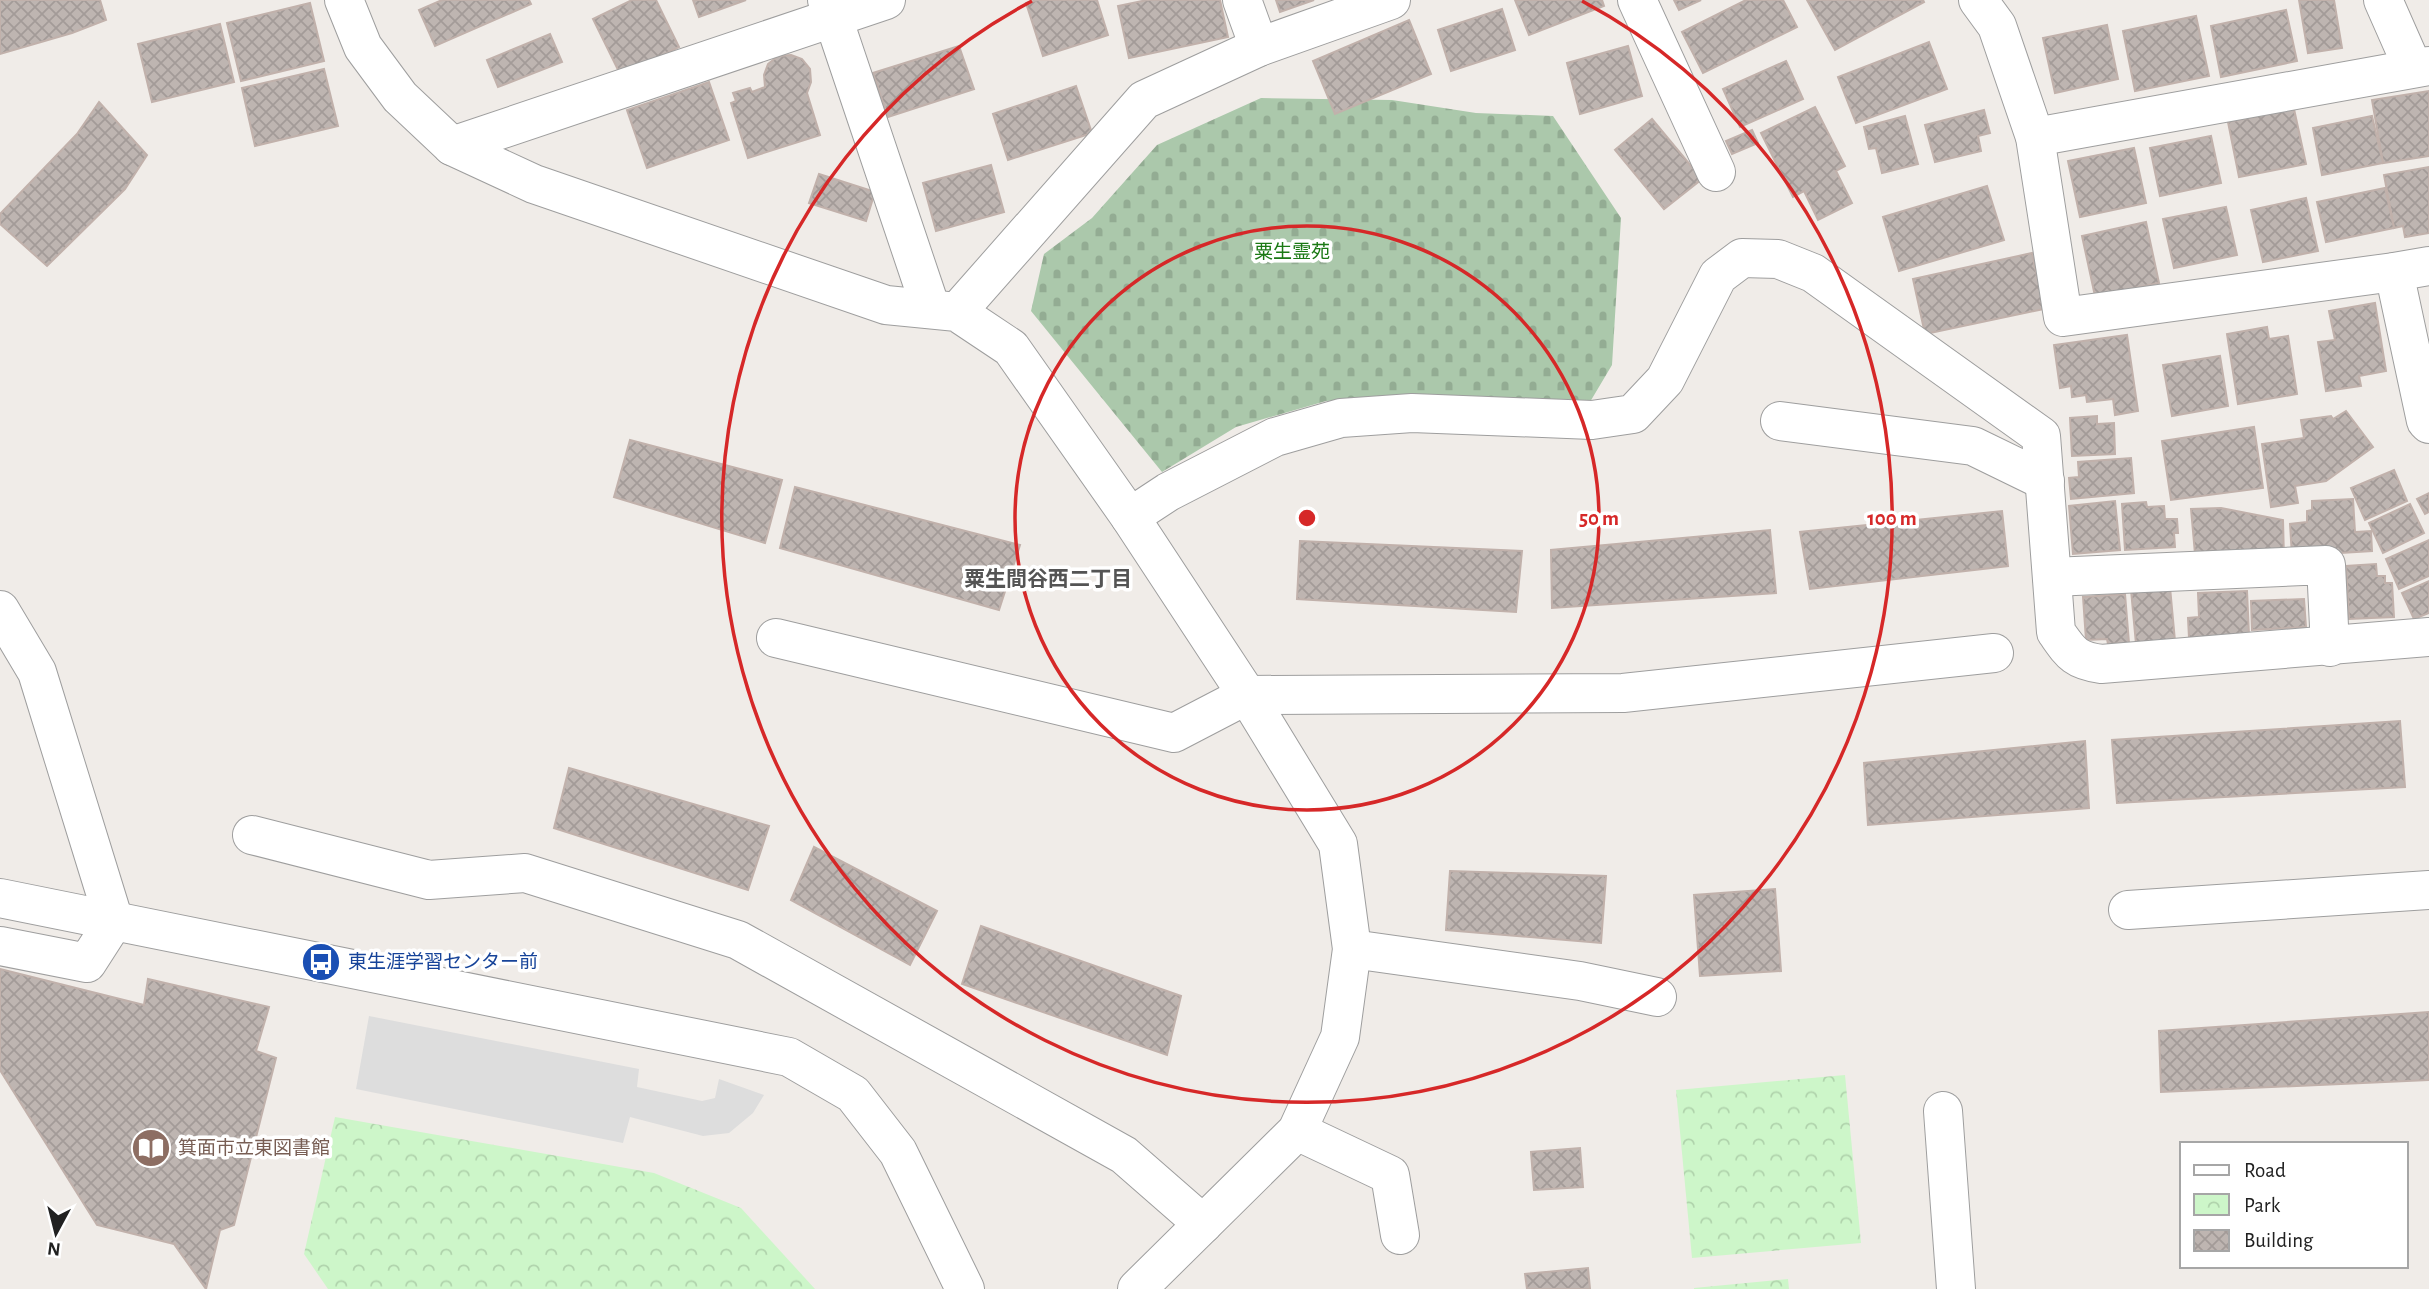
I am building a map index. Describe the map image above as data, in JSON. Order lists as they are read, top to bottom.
{
  "districts": ["粟生間谷西二丁目"],
  "parks": ["粟生霊苑"],
  "places": {
    "bus stop": ["東生涯学習センター前"],
    "library": ["箕面市立東図書館"]
  },
  "legend": ["Road", "Park", "Building"],
  "north": "bottom",
  "rings": ["50 m", "100 m"]
}
